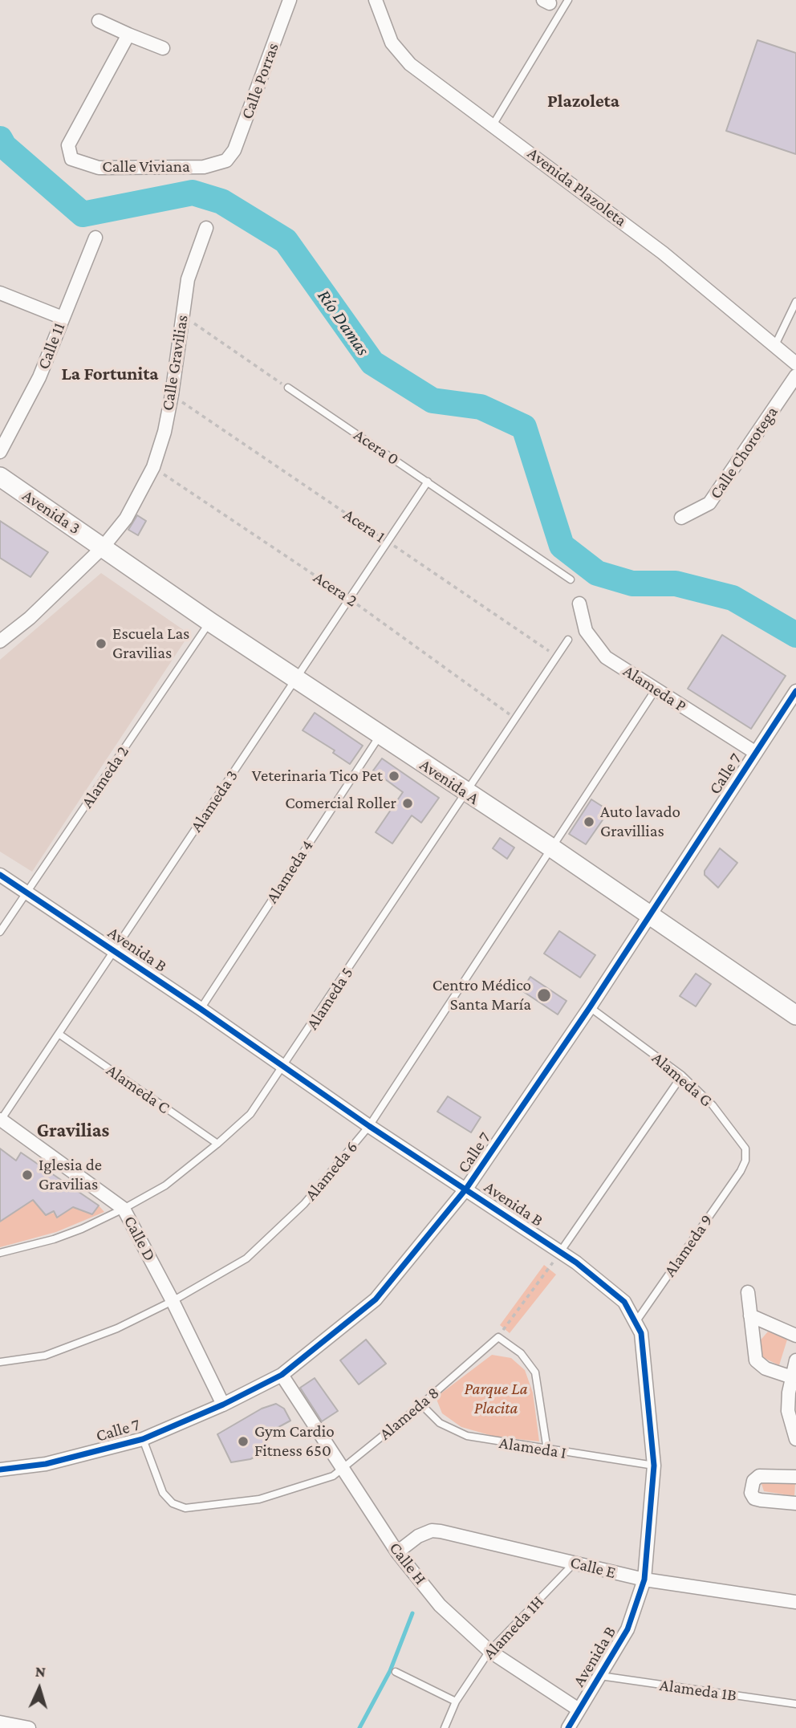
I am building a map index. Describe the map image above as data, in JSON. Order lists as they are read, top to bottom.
{
  "streets": {
    "street": [
      "Calle Porras",
      "Calle Viviana",
      "Avenida Plazoleta",
      "Calle 11",
      "Calle Gravilias",
      "Calle Chorotega",
      "Avenida 3",
      "Alameda P",
      "Calle 7",
      "Avenida A",
      "Avenida B",
      "Calle D",
      "Calle H",
      "Calle E"
    ],
    "lane": [
      "Acera 0",
      "Alameda 2",
      "Alameda 3",
      "Alameda 4",
      "Alameda 5",
      "Alameda G",
      "Alameda C",
      "Alameda 6",
      "Alameda 9",
      "Alameda 8",
      "Alameda I",
      "Alameda 1H",
      "Alameda 1B"
    ],
    "path": ["Acera 1", "Acera 2"]
  },
  "crossings": [
    ["Calle Porras", "Calle Viviana"],
    ["Calle Gravilias", "Avenida 3"],
    ["Calle Gravilias", "Acera 1"],
    ["Calle Gravilias", "Acera 2"],
    ["Calle Gravilias", "Avenida A"],
    ["Acera 0", "Alameda 3"],
    ["Avenida 3", "Avenida A"],
    ["Acera 1", "Alameda 3"],
    ["Acera 1", "Alameda 5"],
    ["Acera 2", "Alameda 3"],
    ["Acera 2", "Alameda 5"],
    ["Alameda P", "Calle 7"],
    ["Calle 7", "Avenida A"],
    ["Calle 7", "Avenida B"],
    ["Calle 7", "Alameda G"],
    ["Calle 7", "Calle D"],
    ["Calle 7", "Alameda 8"],
    ["Calle 7", "Calle H"],
    ["Alameda 2", "Avenida A"],
    ["Alameda 2", "Avenida B"],
    ["Avenida A", "Alameda 3"],
    ["Avenida A", "Alameda 4"],
    ["Avenida A", "Alameda 5"],
    ["Avenida A", "Alameda 6"],
    ["Alameda 3", "Avenida B"],
    ["Alameda 3", "Alameda C"],
    ["Alameda 3", "Calle D"],
    ["Alameda 4", "Avenida B"],
    ["Avenida B", "Alameda 5"],
    ["Avenida B", "Alameda 6"],
    ["Avenida B", "Alameda 9"],
    ["Avenida B", "Alameda I"],
    ["Avenida B", "Calle H"],
    ["Avenida B", "Calle E"],
    ["Avenida B", "Alameda 1B"],
    ["Alameda 5", "Alameda C"],
    ["Alameda 5", "Calle D"],
    ["Alameda G", "Alameda 9"],
    ["Alameda 6", "Calle D"],
    ["Alameda 8", "Alameda I"],
    ["Alameda 8", "Calle H"],
    ["Calle H", "Calle E"],
    ["Calle H", "Alameda 1H"],
    ["Calle E", "Alameda 1H"]
  ],
  "districts": ["Plazoleta", "La Fortunita", "Gravilias"],
  "water": ["Río Damas"],
  "parks": ["Parque La Placita"],
  "places": [
    "Escuela Las Gravilias",
    "Veterinaria Tico Pet",
    "Comercial Roller",
    "Auto lavado Gravillias",
    "Centro Médico Santa María",
    "Iglesia de Gravilias",
    "Gym Cardio Fitness 650"
  ],
  "north": "top"
}
